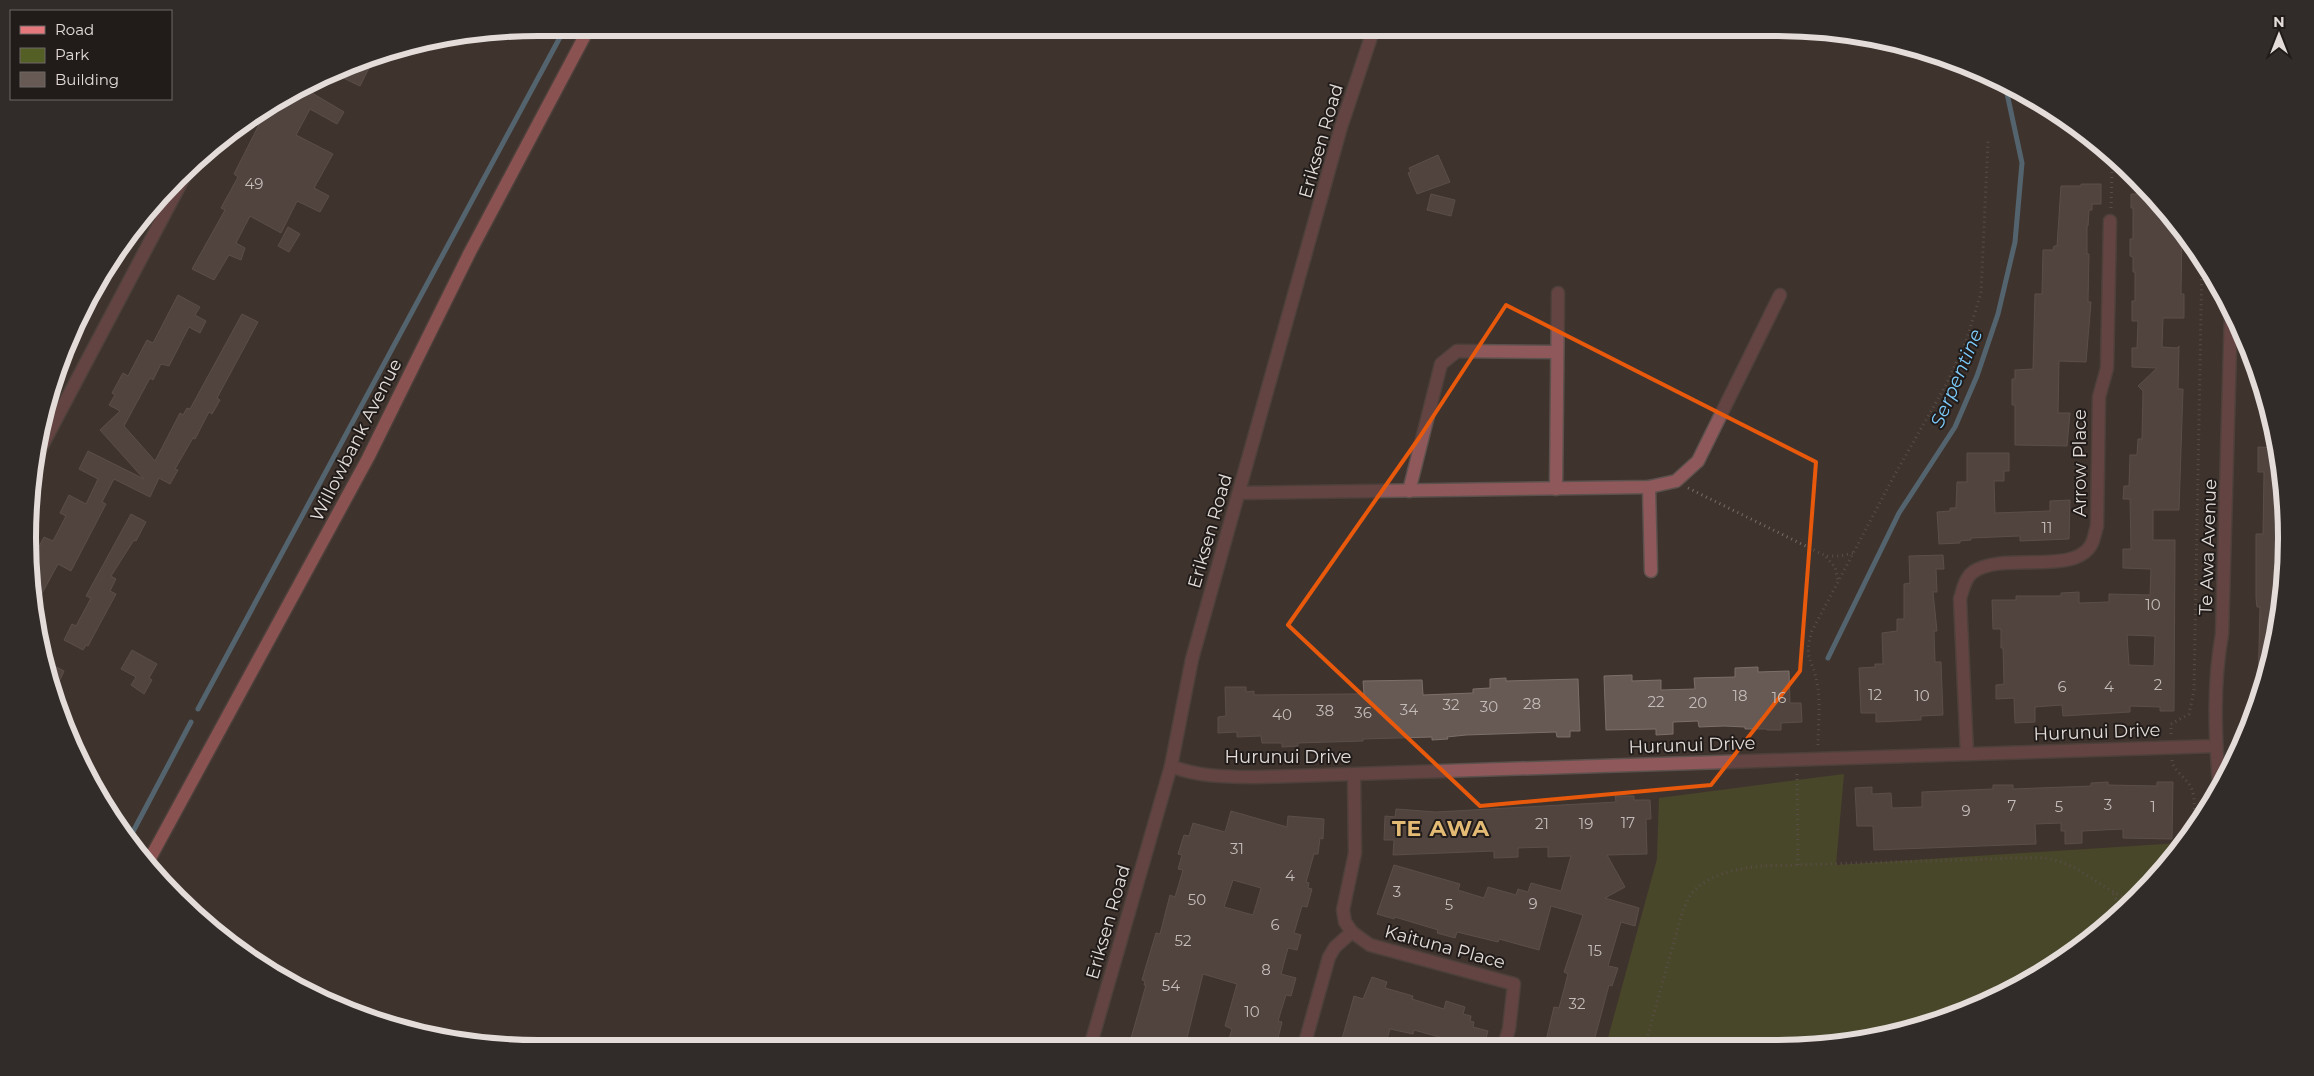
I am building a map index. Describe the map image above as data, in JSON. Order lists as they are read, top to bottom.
{
  "streets": {
    "main road": ["Willowbank Avenue"],
    "street": [
      "Eriksen Road",
      "Arrow Place",
      "Te Awa Avenue",
      "Hurunui Drive",
      "Kaituna Place"
    ]
  },
  "crossings": [
    ["Eriksen Road", "Hurunui Drive"],
    ["Arrow Place", "Hurunui Drive"],
    ["Te Awa Avenue", "Hurunui Drive"]
  ],
  "districts": ["TE AWA"],
  "water": ["Serpentine"],
  "house_numbers": [
    "49",
    "11",
    "10",
    "2",
    "6",
    "4",
    "12",
    "18",
    "10",
    "16",
    "22",
    "20",
    "28",
    "32",
    "30",
    "34",
    "38",
    "36",
    "40",
    "3",
    "7",
    "5",
    "1",
    "9",
    "17",
    "21",
    "19",
    "31",
    "4",
    "3",
    "50",
    "9",
    "5",
    "6",
    "52",
    "15",
    "8",
    "54",
    "32",
    "10"
  ],
  "legend": ["Road", "Park", "Building"],
  "north": "top"
}
